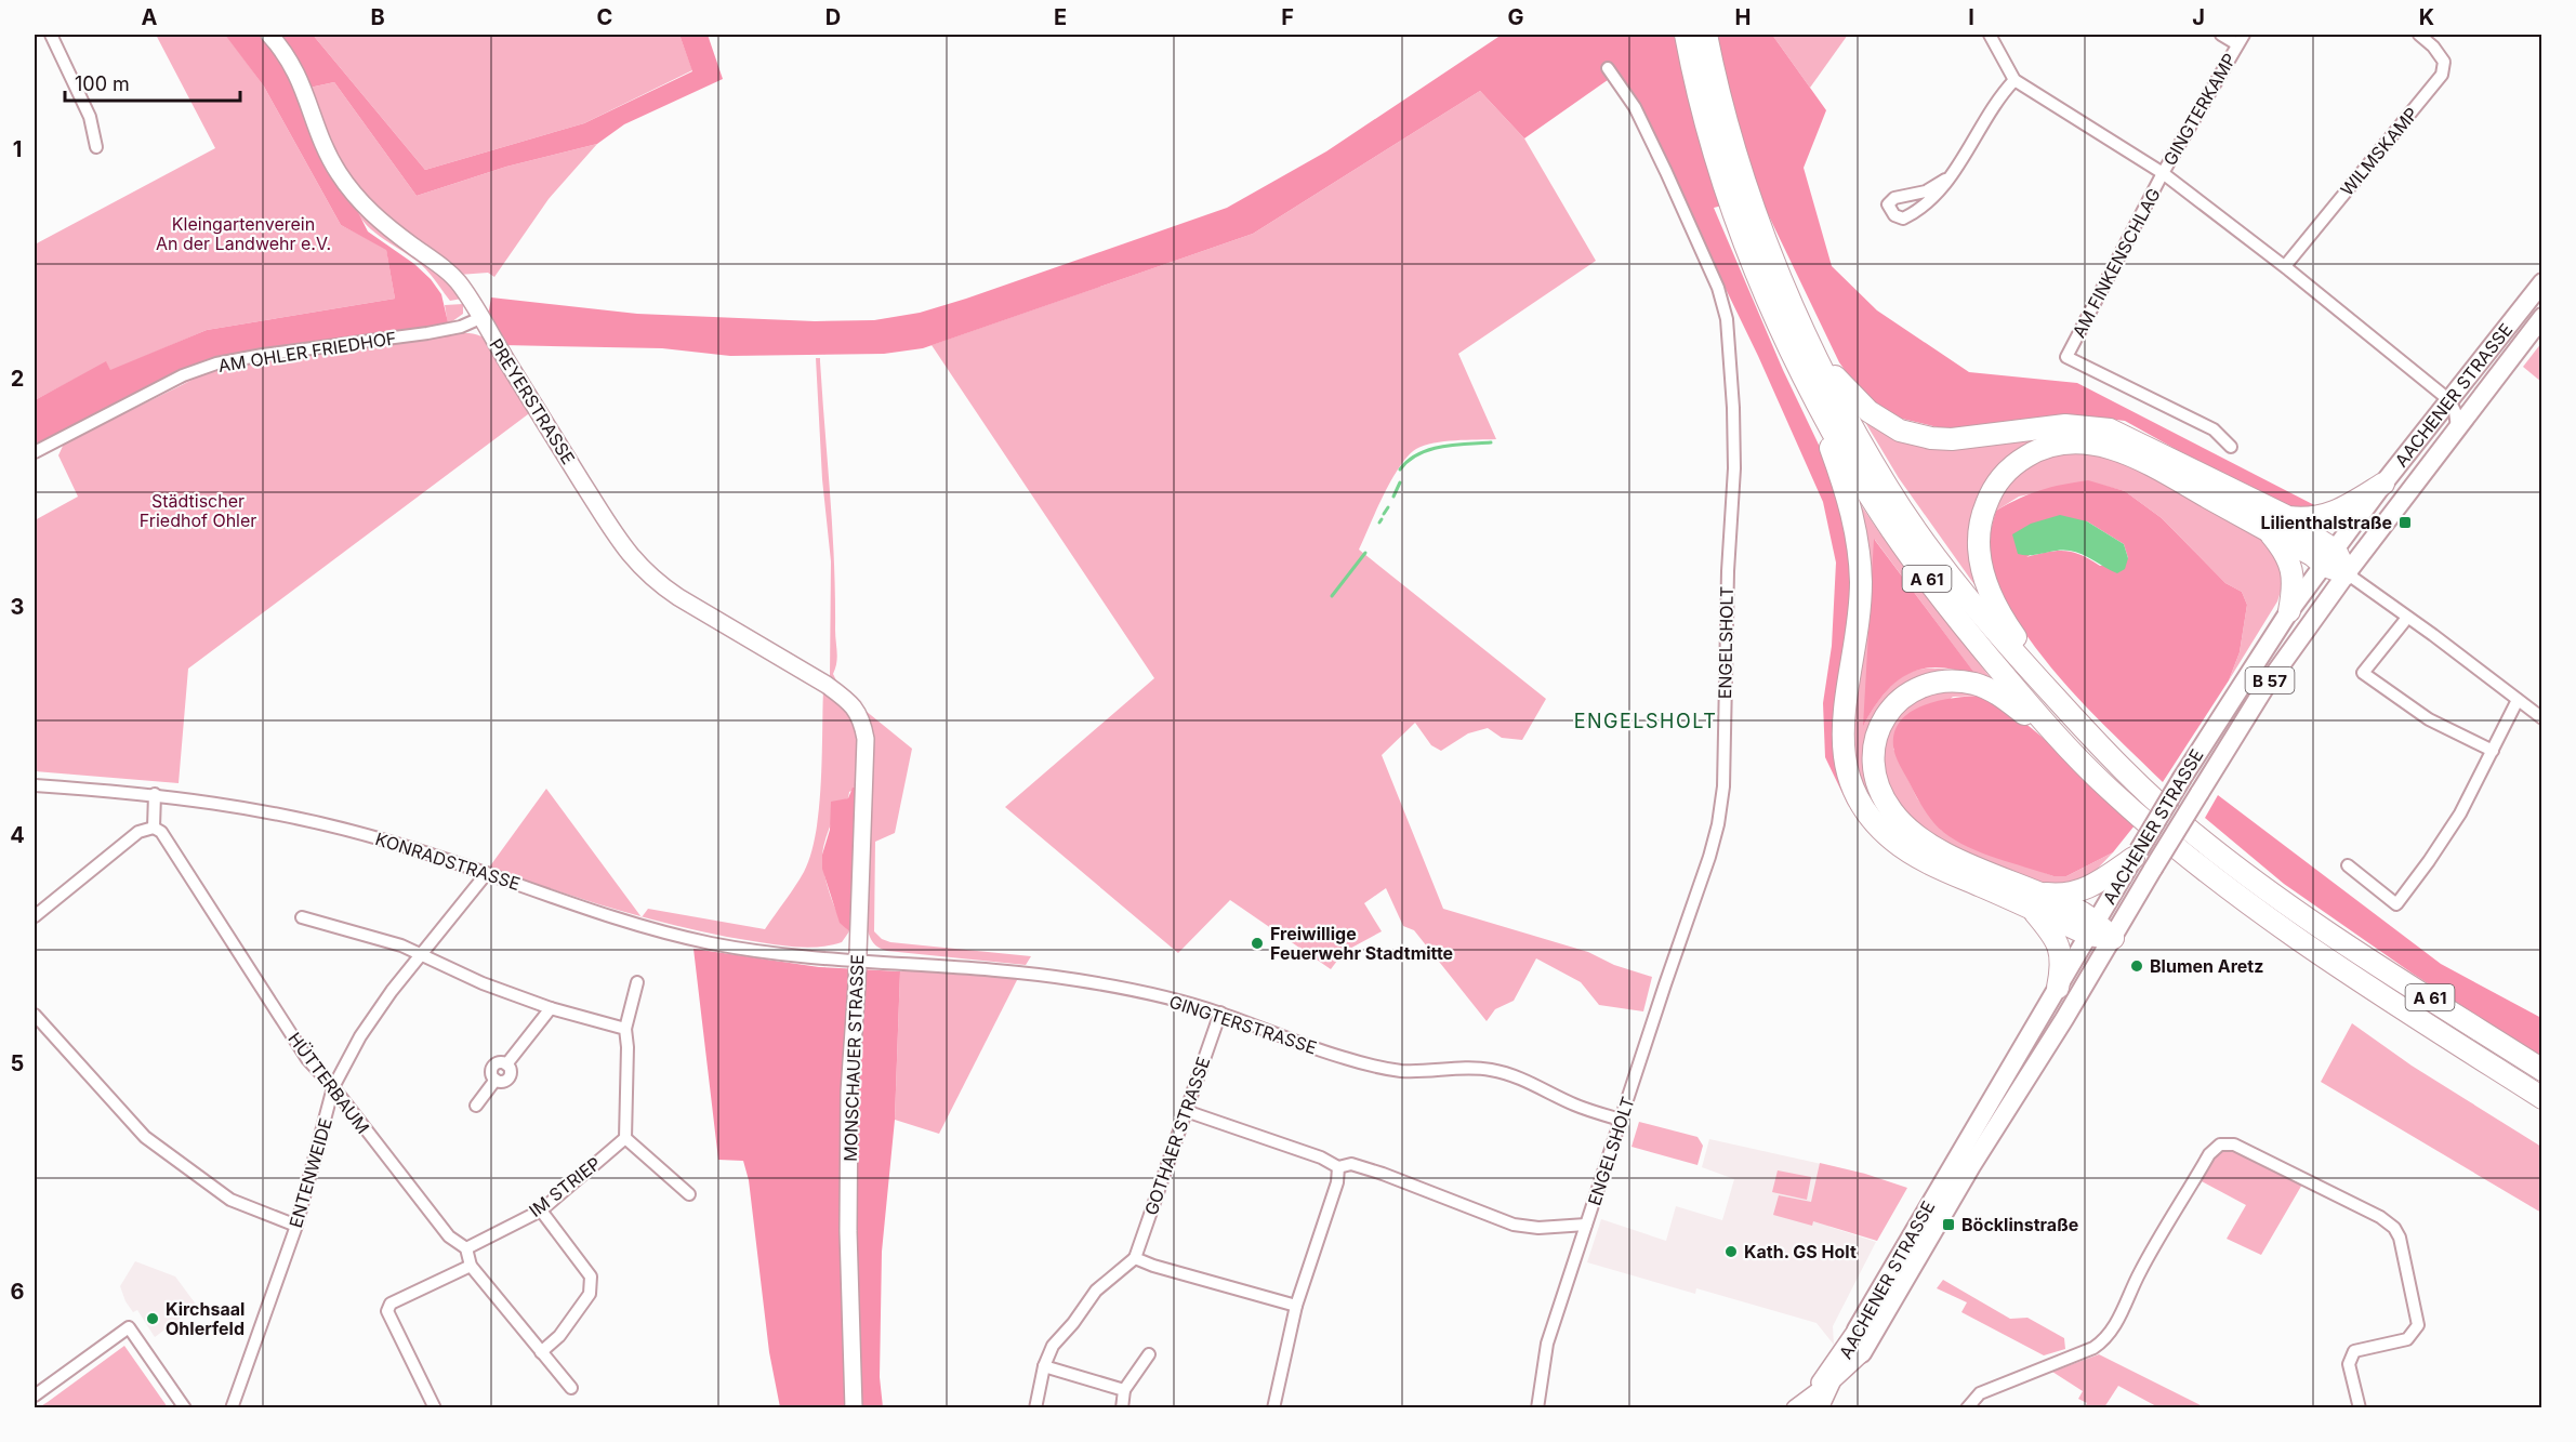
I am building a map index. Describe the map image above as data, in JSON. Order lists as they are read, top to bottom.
{
  "streets": {
    "highway": ["A 61"],
    "main road": [
      "AACHENER STRASSE",
      "PREYERSTRASSE",
      "B 57",
      "MONSCHAUER STRASSE"
    ],
    "street": [
      "GINGTERKAMP",
      "WILMSKAMP",
      "AM FINKENSCHLAG",
      "AM OHLER FRIEDHOF",
      "ENGELSHOLT",
      "KONRADSTRASSE",
      "GINGTERSTRASSE",
      "HÜTTERBAUM",
      "GOTHAER STRASSE",
      "ENTENWEIDE",
      "IM STRIEP"
    ]
  },
  "crossings": [
    ["GINGTERKAMP", "AM FINKENSCHLAG"],
    ["WILMSKAMP", "AM FINKENSCHLAG"],
    ["AM FINKENSCHLAG", "AACHENER STRASSE"],
    ["AM OHLER FRIEDHOF", "PREYERSTRASSE"],
    ["PREYERSTRASSE", "MONSCHAUER STRASSE"],
    ["ENGELSHOLT", "GINGTERSTRASSE"],
    ["KONRADSTRASSE", "GINGTERSTRASSE"],
    ["KONRADSTRASSE", "MONSCHAUER STRASSE"],
    ["KONRADSTRASSE", "ENTENWEIDE"],
    ["GINGTERSTRASSE", "MONSCHAUER STRASSE"],
    ["GINGTERSTRASSE", "GOTHAER STRASSE"],
    ["HÜTTERBAUM", "ENTENWEIDE"],
    ["HÜTTERBAUM", "IM STRIEP"]
  ],
  "districts": ["ENGELSHOLT"],
  "parks": ["Kleingartenverein An der Landwehr e.V.", "Städtischer Friedhof Ohler"],
  "places": {
    "transit": ["Lilienthalstraße", "Böcklinstraße"],
    "other": [
      "Freiwillige Feuerwehr Stadtmitte",
      "Blumen Aretz",
      "Kath. GS Holt",
      "Kirchsaal Ohlerfeld"
    ]
  },
  "scale_bar": "100 m",
  "grid": {
    "columns": [
      "A",
      "B",
      "C",
      "D",
      "E",
      "F",
      "G",
      "H",
      "I",
      "J",
      "K"
    ],
    "rows": [
      "1",
      "2",
      "3",
      "4",
      "5",
      "6"
    ]
  }
}
